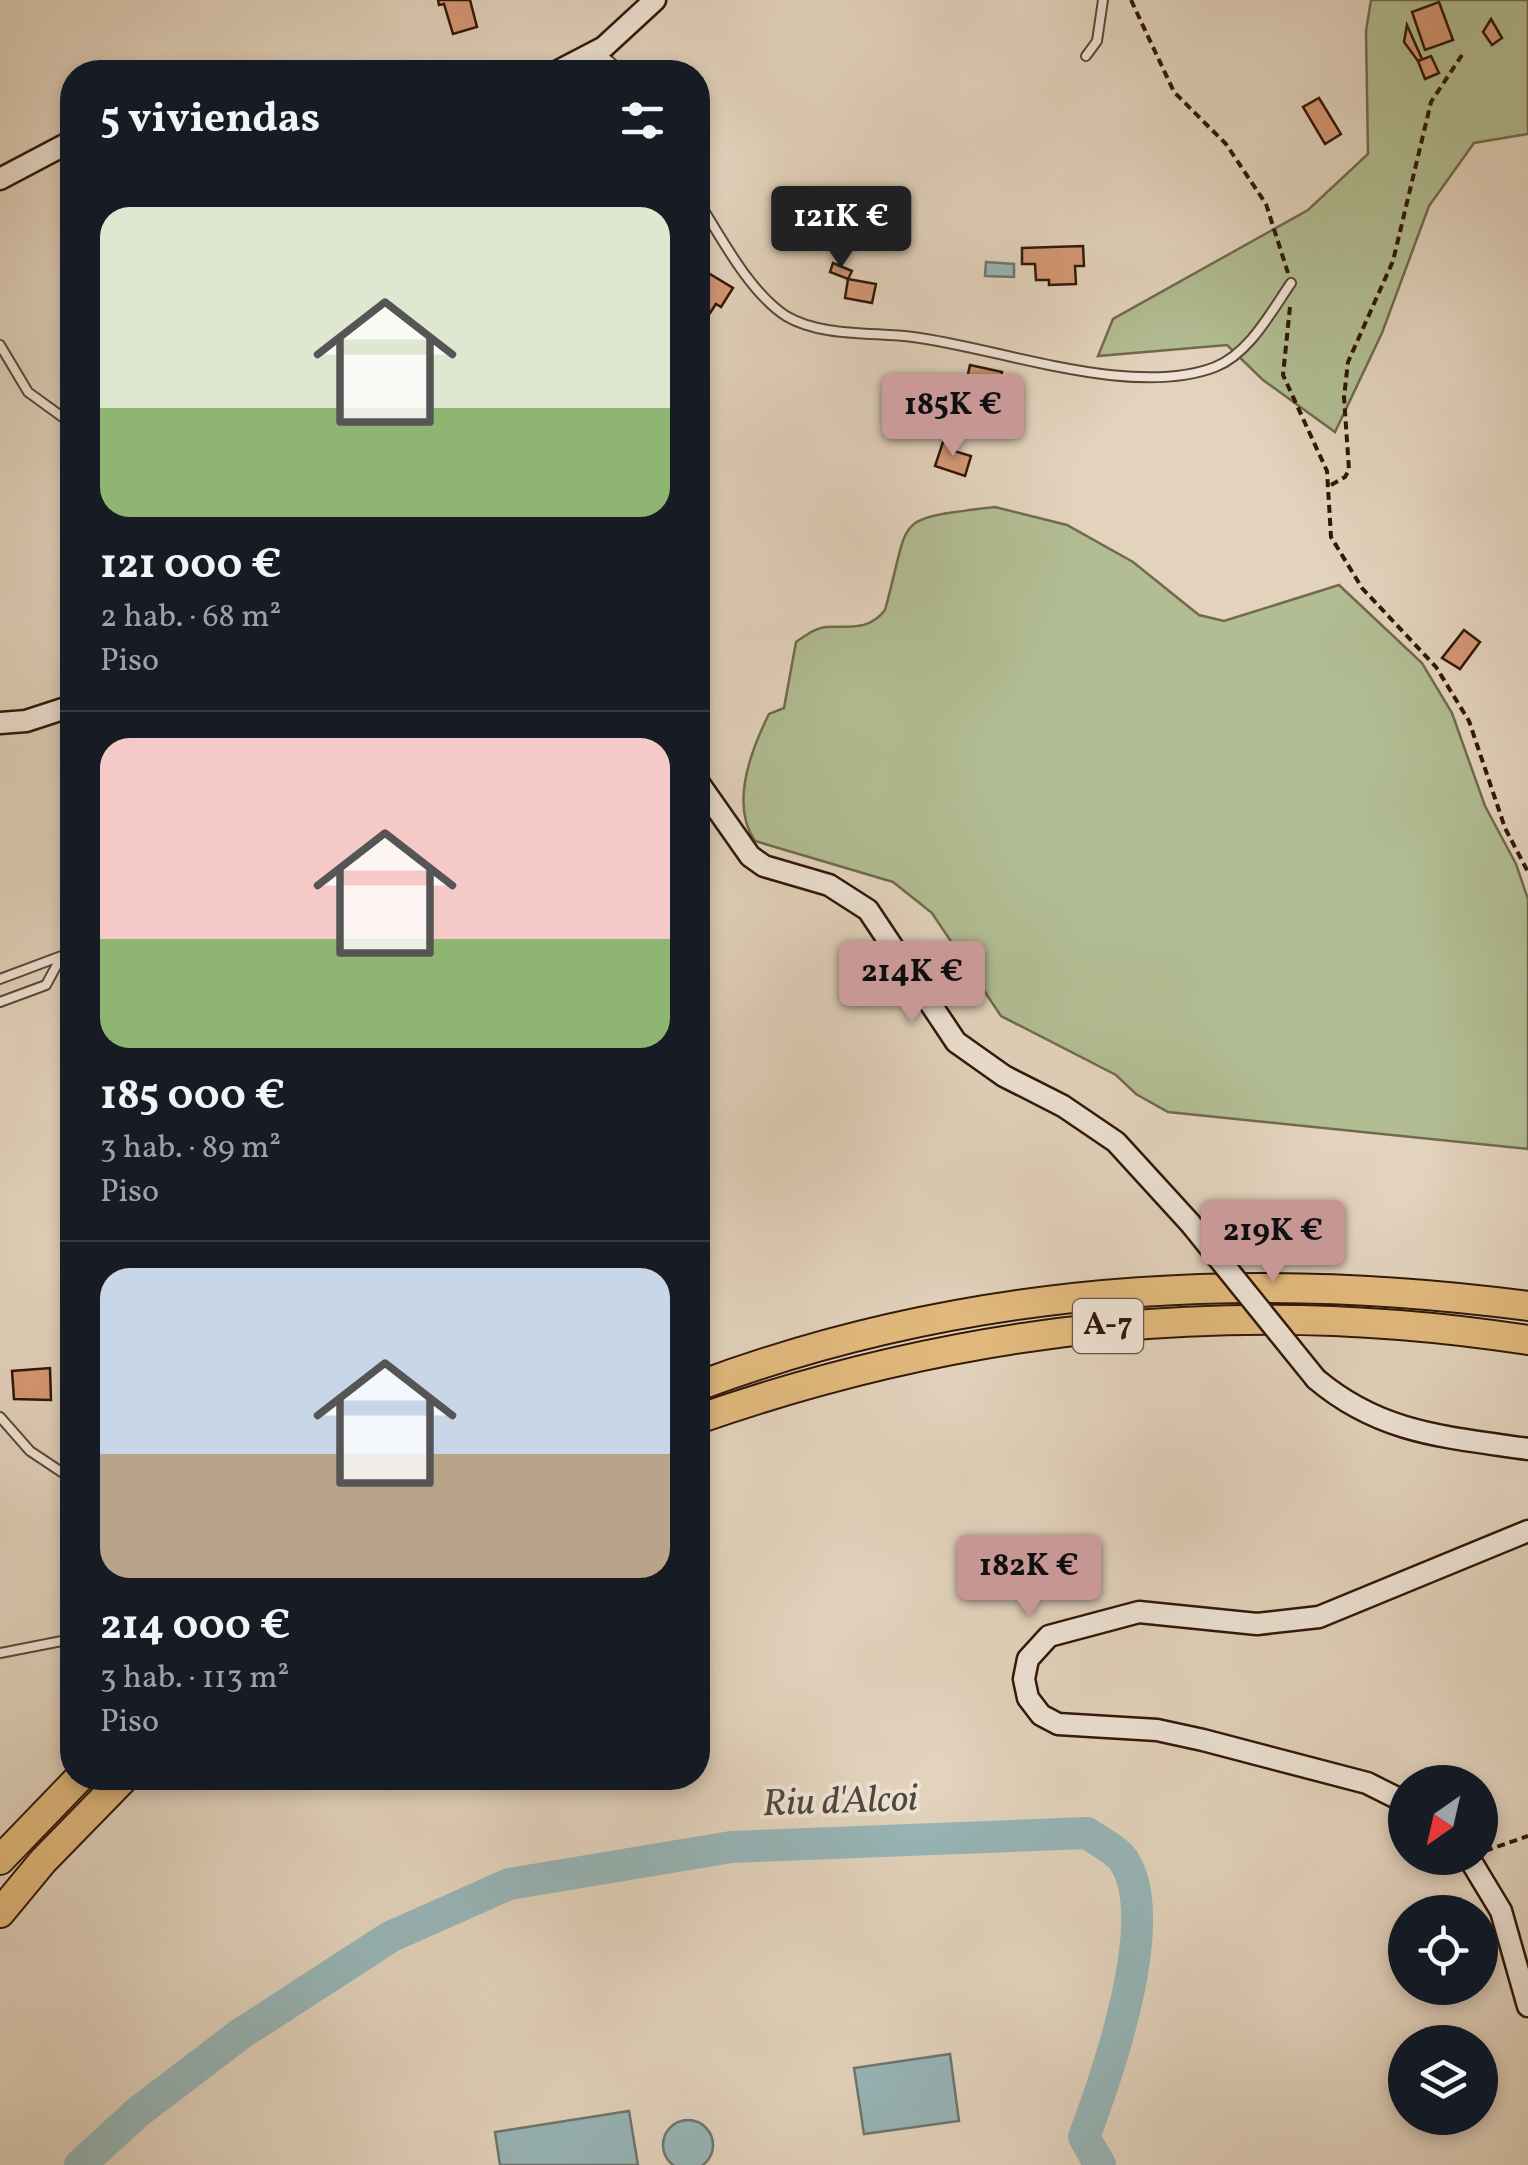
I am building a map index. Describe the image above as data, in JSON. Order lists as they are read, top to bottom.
{
  "streets": {
    "highway": ["A-7"]
  },
  "water": ["Riu d'Alcoi"],
  "north": "bottom left",
  "page": {
    "heading": "5 viviendas",
    "list": [
      {
        "name": "121 000 €",
        "note": "2 hab. · 68 m² · Piso"
      },
      {
        "name": "185 000 €",
        "note": "3 hab. · 89 m² · Piso"
      },
      {
        "name": "214 000 €",
        "note": "3 hab. · 113 m² · Piso"
      }
    ],
    "price": [
      "121K €",
      "185K €",
      "214K €",
      "219K €",
      "182K €"
    ]
  }
}
